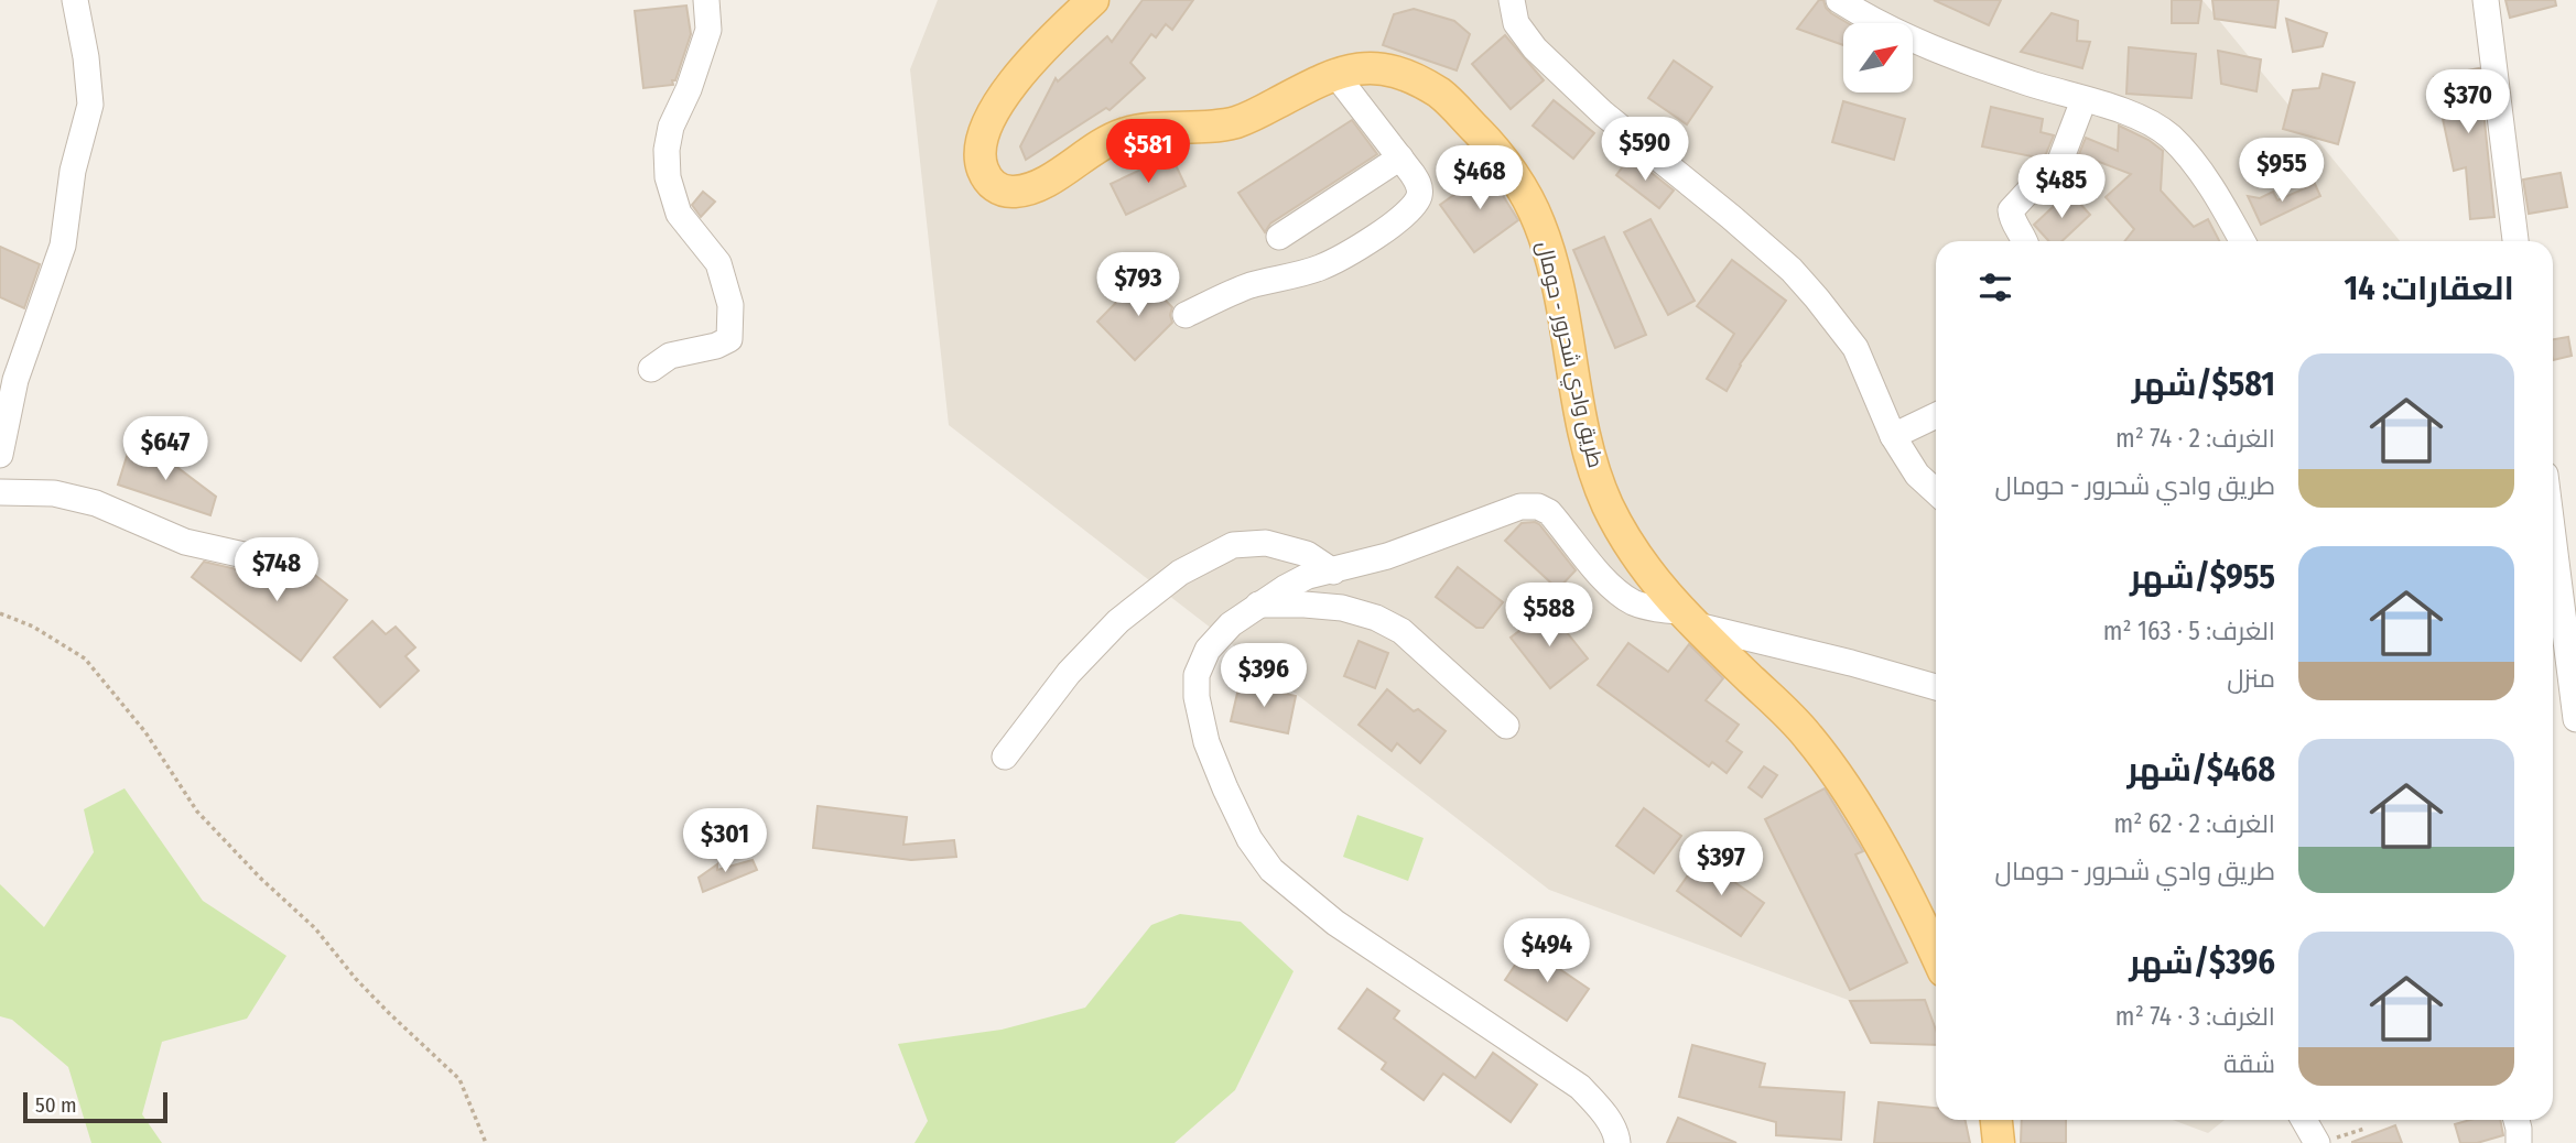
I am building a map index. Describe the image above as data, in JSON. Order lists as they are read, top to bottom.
{
  "streets": {
    "main road": ["طريق وادي شحرور - حومال"]
  },
  "scale_bar": "50 m",
  "north": "top right",
  "page": {
    "price": [
      "$370",
      "$590",
      "$581",
      "$955",
      "$468",
      "$485",
      "$793",
      "$647",
      "$748",
      "$588",
      "$396",
      "$301",
      "$397",
      "$494"
    ],
    "heading": "العقارات: 14",
    "list": [
      {
        "name": "$581/شهر",
        "note": "الغرف: 2 · 74 m² · طريق وادي شحرور - حومال"
      },
      {
        "name": "$955/شهر",
        "note": "الغرف: 5 · 163 m² · منزل"
      },
      {
        "name": "$468/شهر",
        "note": "الغرف: 2 · 62 m² · طريق وادي شحرور - حومال"
      },
      {
        "name": "$396/شهر",
        "note": "الغرف: 3 · 74 m² · شقة"
      }
    ],
    "scale": "50 m"
  }
}
